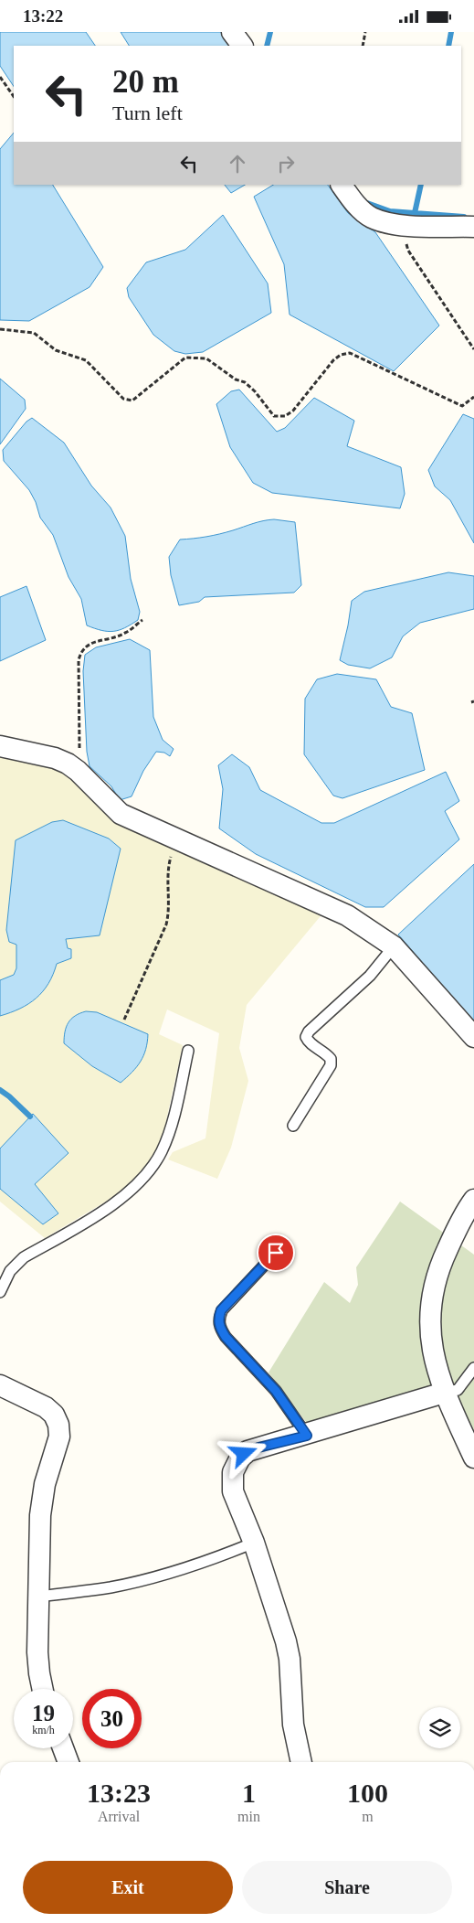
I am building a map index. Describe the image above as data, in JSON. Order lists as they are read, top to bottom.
{
  "page": {
    "status": "13:22",
    "turn": ["20 m", "Turn left"],
    "speed": "19 km/h",
    "limit": "30",
    "eta": [
      "13:23",
      "Arrival",
      "1",
      "min",
      "100",
      "m"
    ],
    "buttons": ["Exit", "Share"]
  }
}
